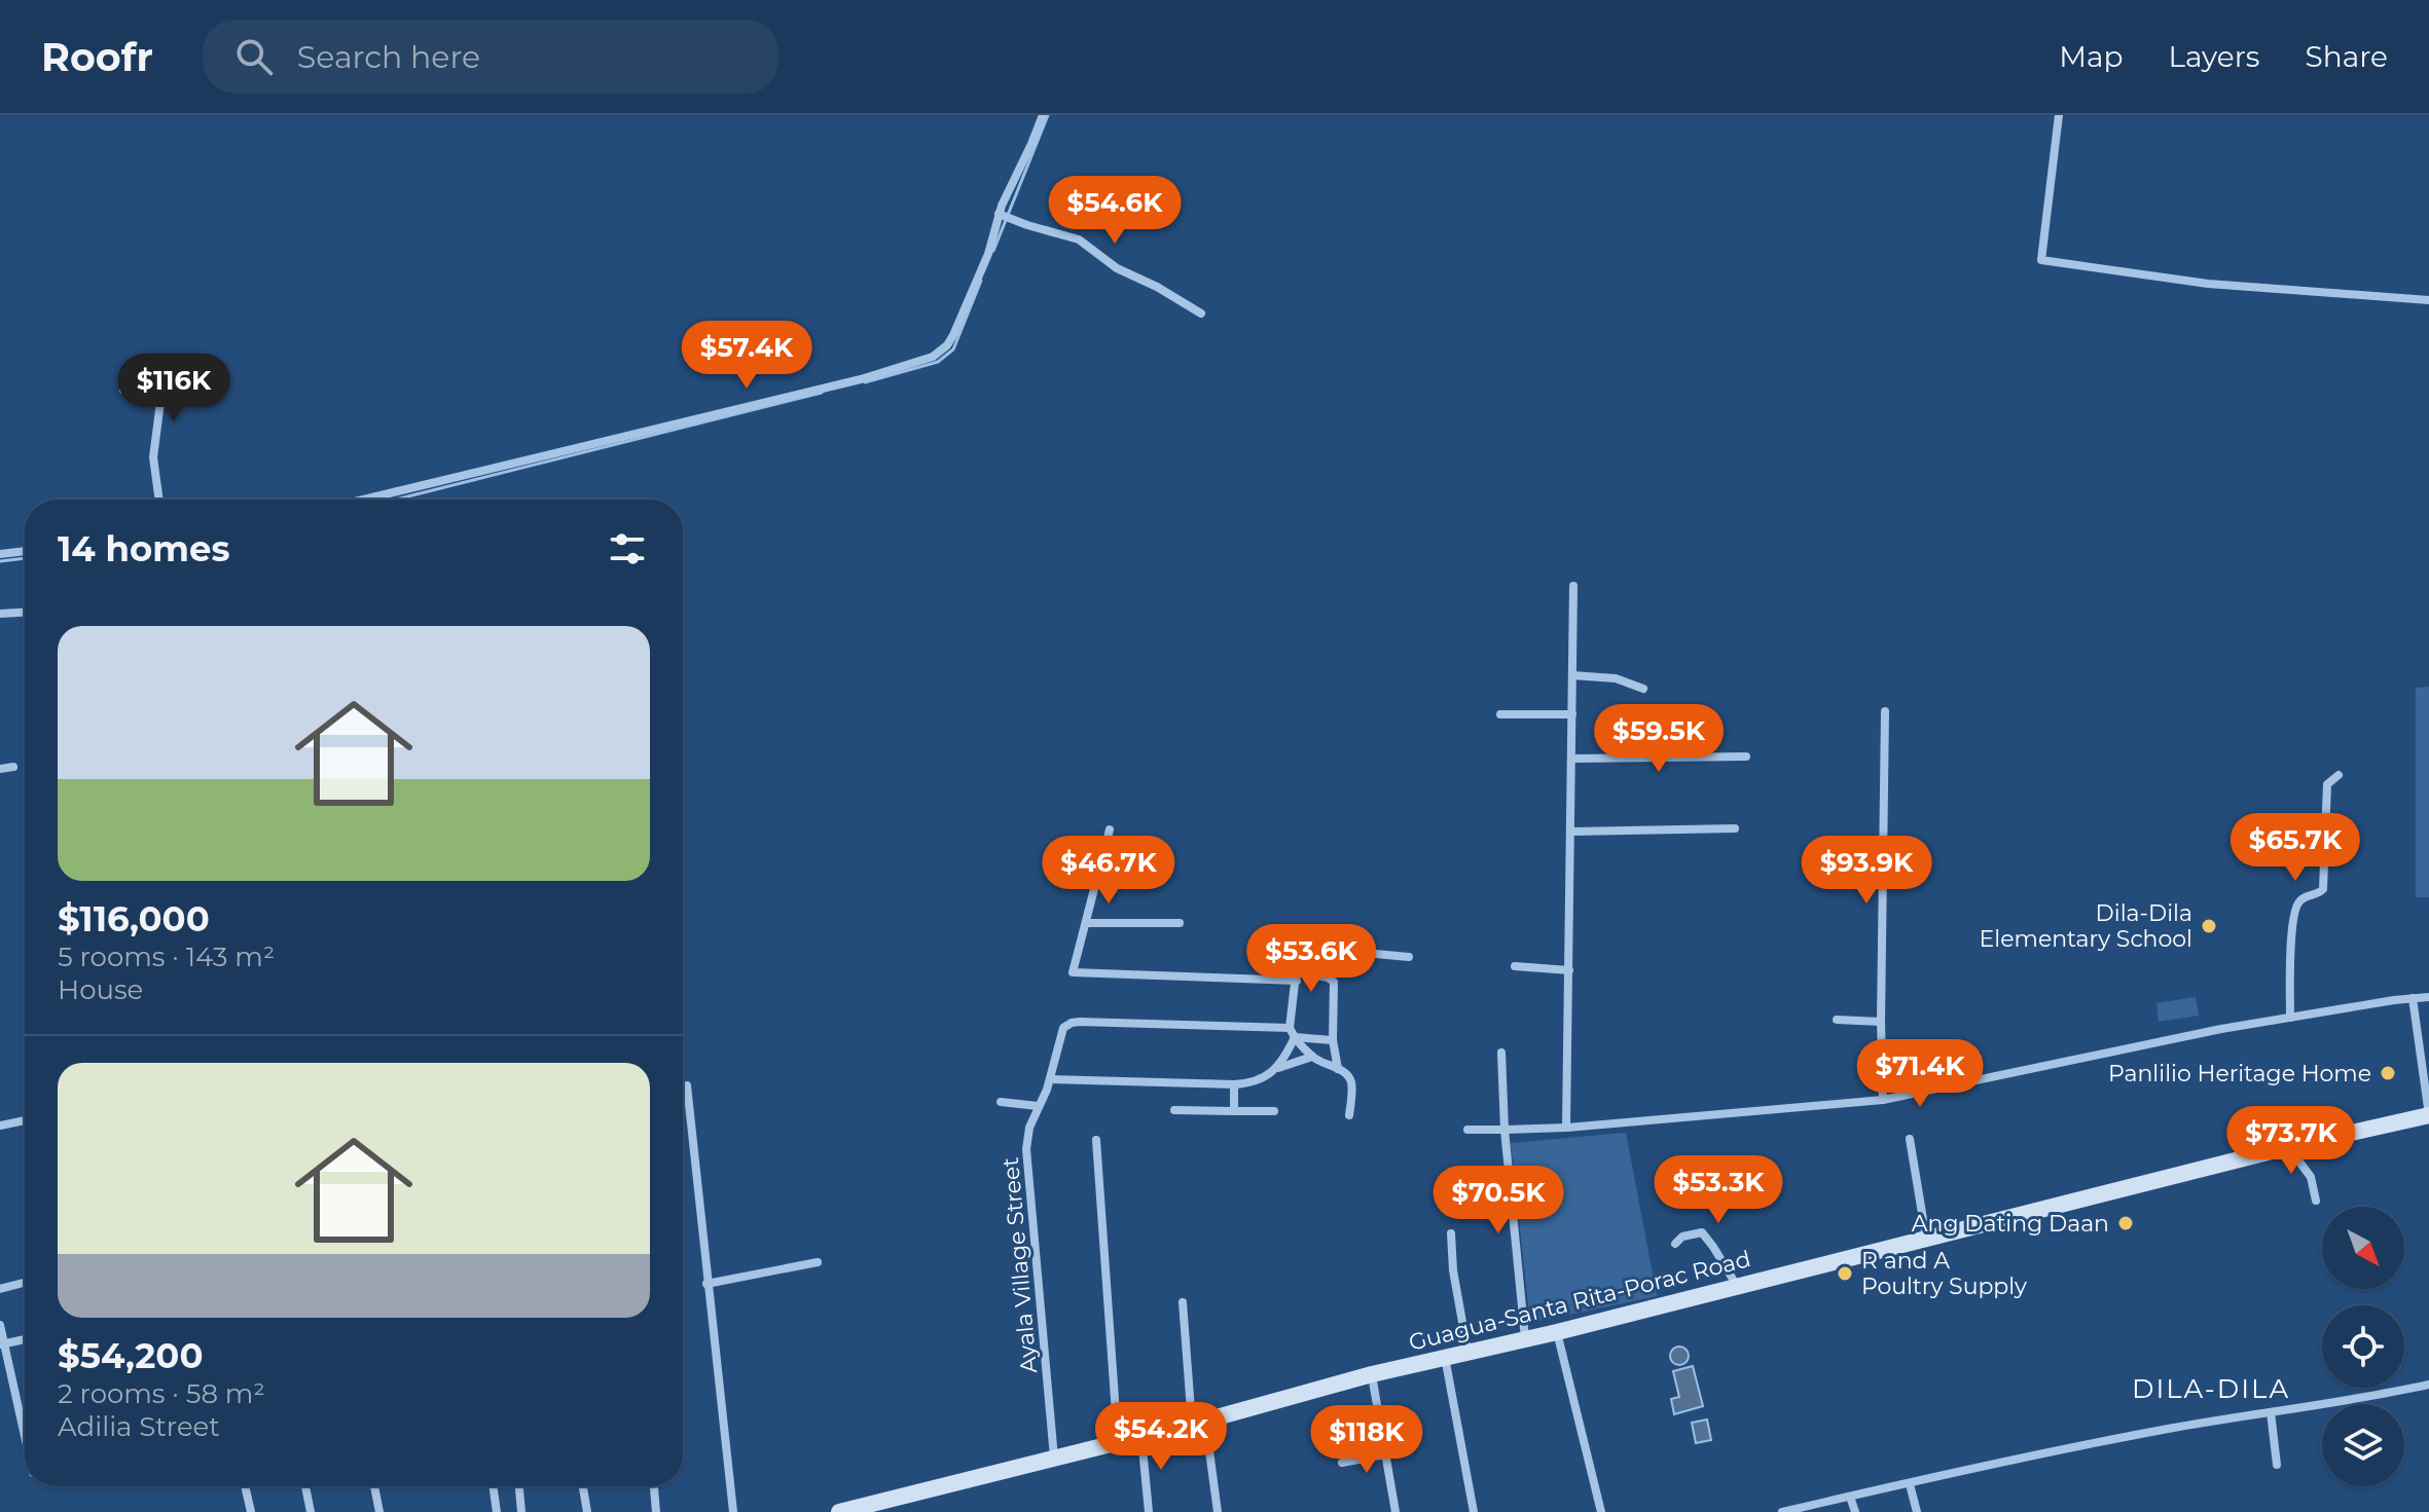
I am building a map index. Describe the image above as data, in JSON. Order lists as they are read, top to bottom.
{
  "streets": {
    "main road": ["Guagua-Santa Rita-Porac Road"],
    "street": ["Ayala Village Street"]
  },
  "crossings": [
    ["Ayala Village Street", "Guagua-Santa Rita-Porac Road"]
  ],
  "districts": ["DILA-DILA"],
  "places": [
    "Dila-Dila Elementary School",
    "Panlilio Heritage Home",
    "Ang Dating Daan",
    "R and A Poultry Supply"
  ],
  "north": "bottom right",
  "page": {
    "header": "Roofr",
    "search": "Search here",
    "nav": ["Map", "Layers", "Share"],
    "price": [
      "$54.6K",
      "$57.4K",
      "$116K",
      "$59.5K",
      "$65.7K",
      "$46.7K",
      "$93.9K",
      "$53.6K",
      "$71.4K",
      "$73.7K",
      "$53.3K",
      "$70.5K",
      "$54.2K",
      "$118K"
    ],
    "heading": "14 homes",
    "list": [
      {
        "name": "$116,000",
        "note": "5 rooms · 143 m² · House"
      },
      {
        "name": "$54,200",
        "note": "2 rooms · 58 m² · Adilia Street"
      }
    ]
  }
}
